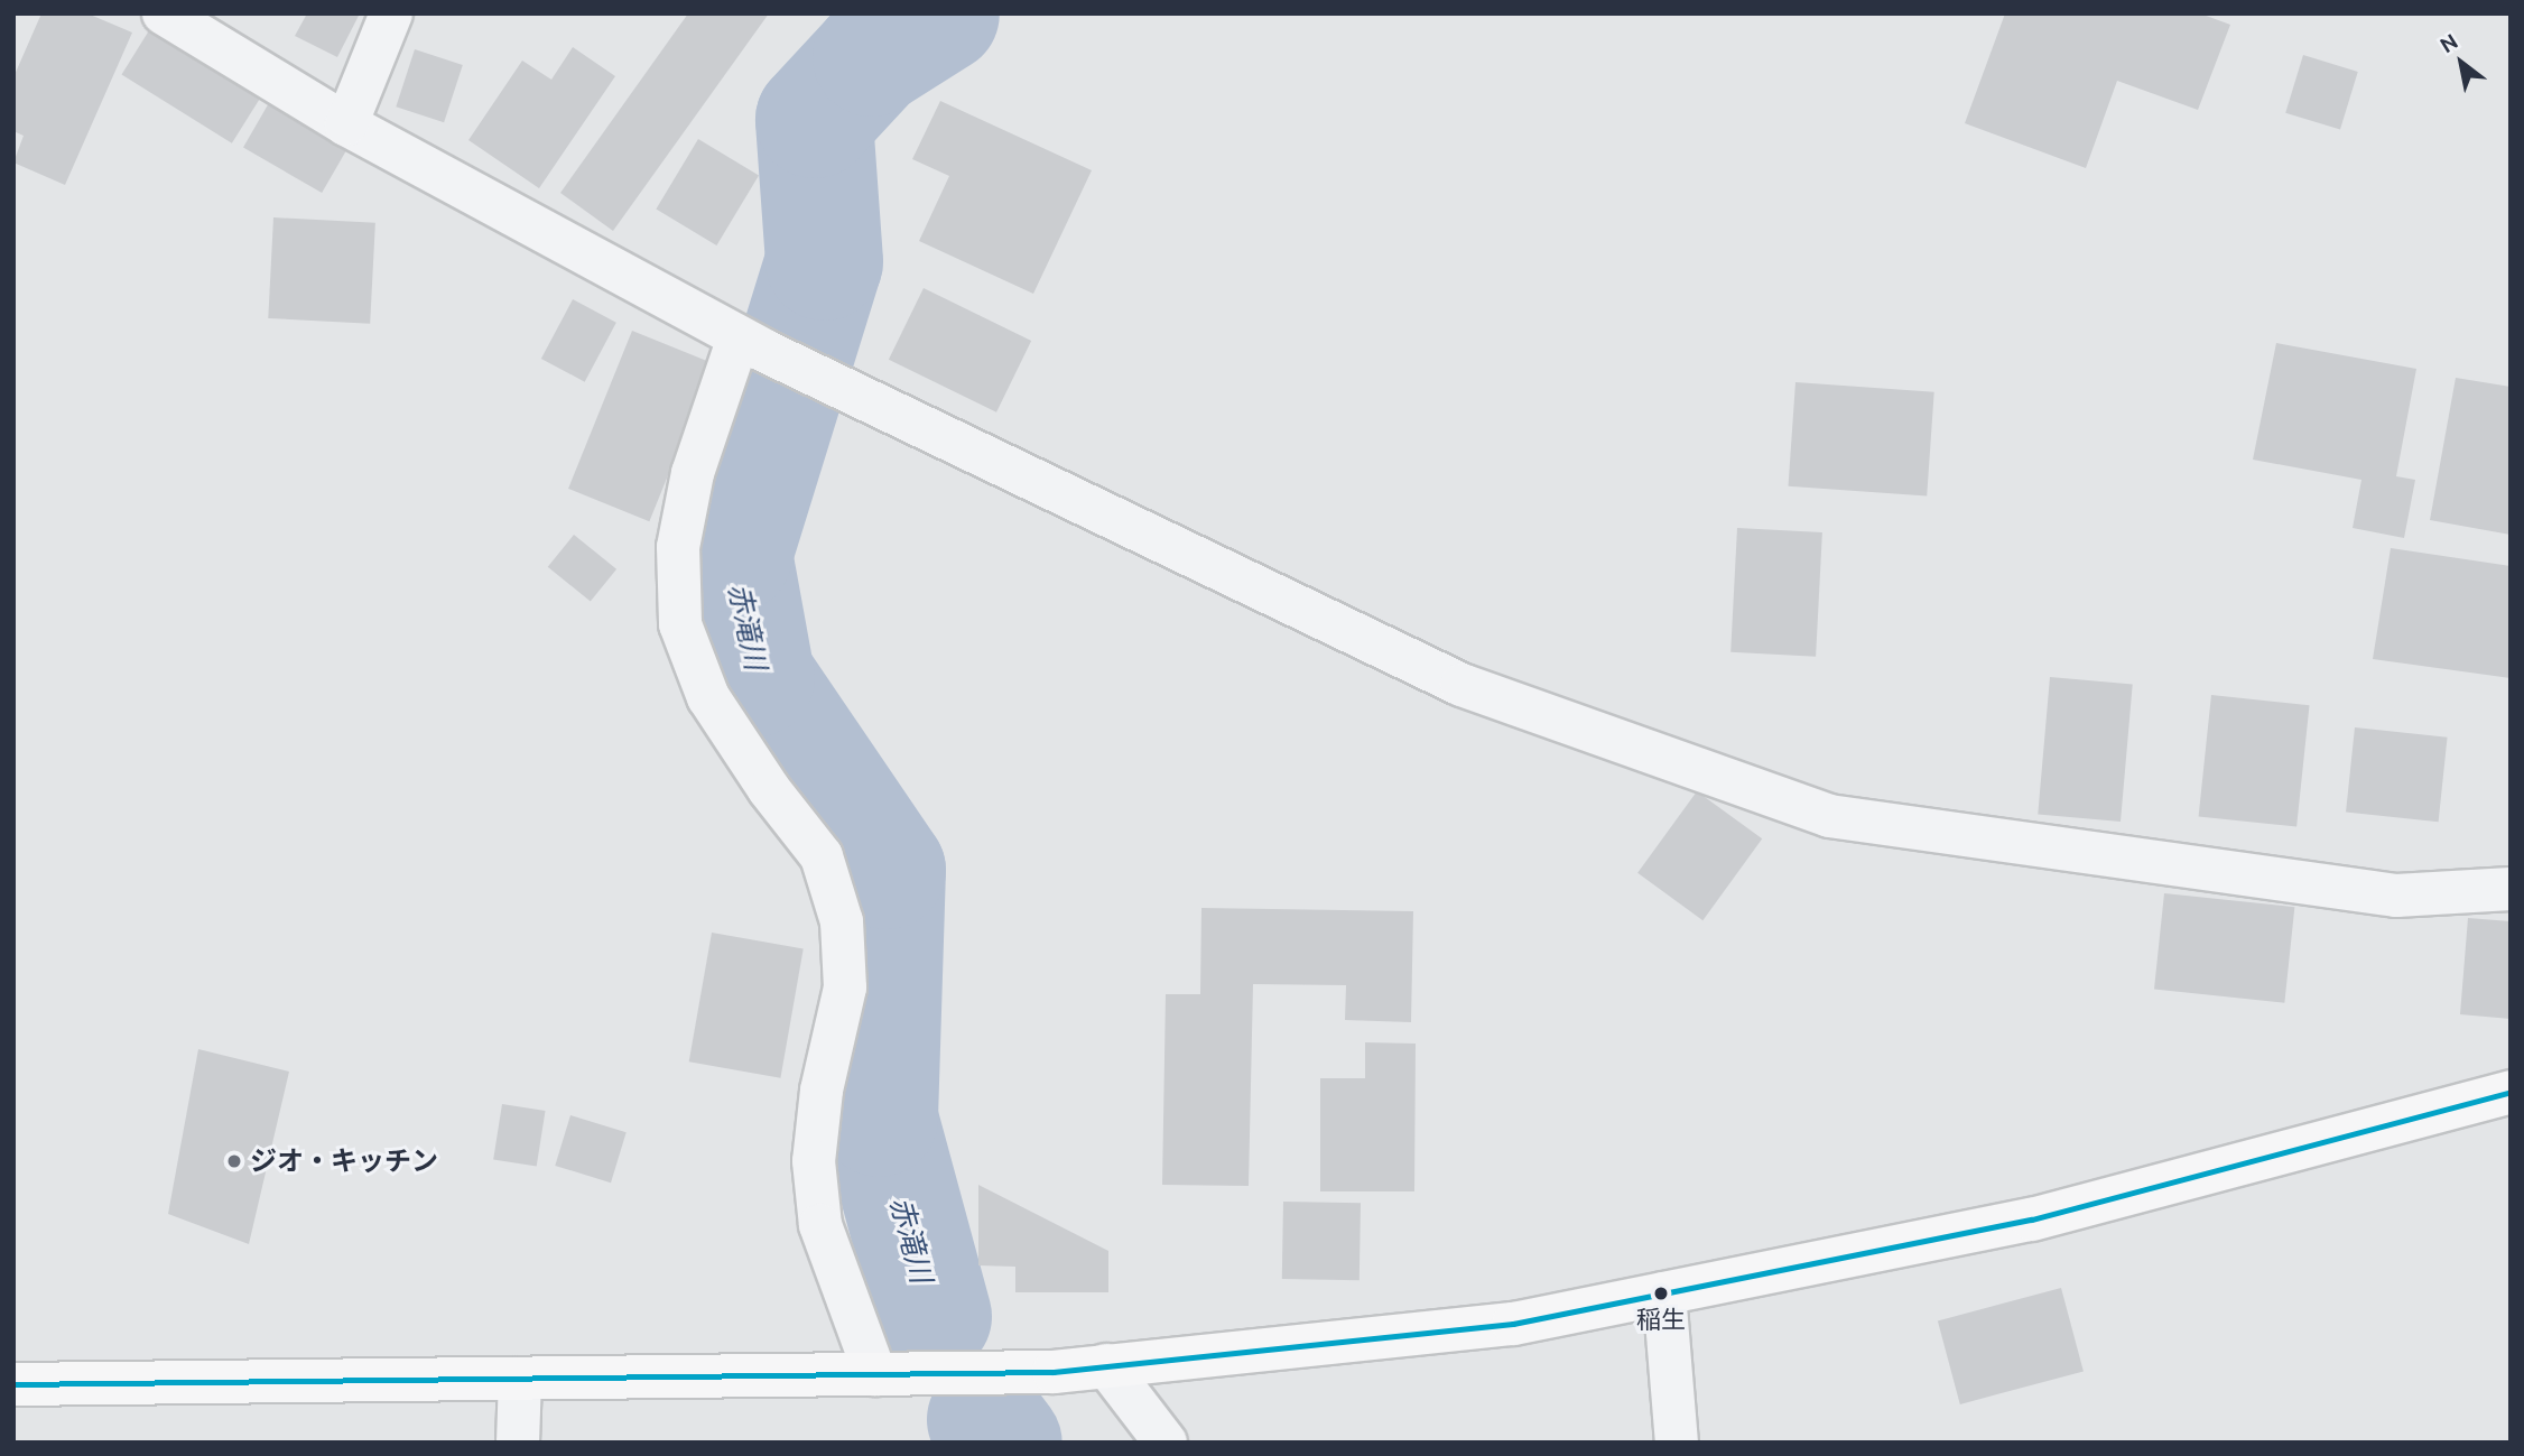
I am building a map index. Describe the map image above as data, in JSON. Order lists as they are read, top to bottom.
{
  "water": ["赤滝川"],
  "places": ["ジオ・キッチン", "稲生"],
  "north": "top left"
}
